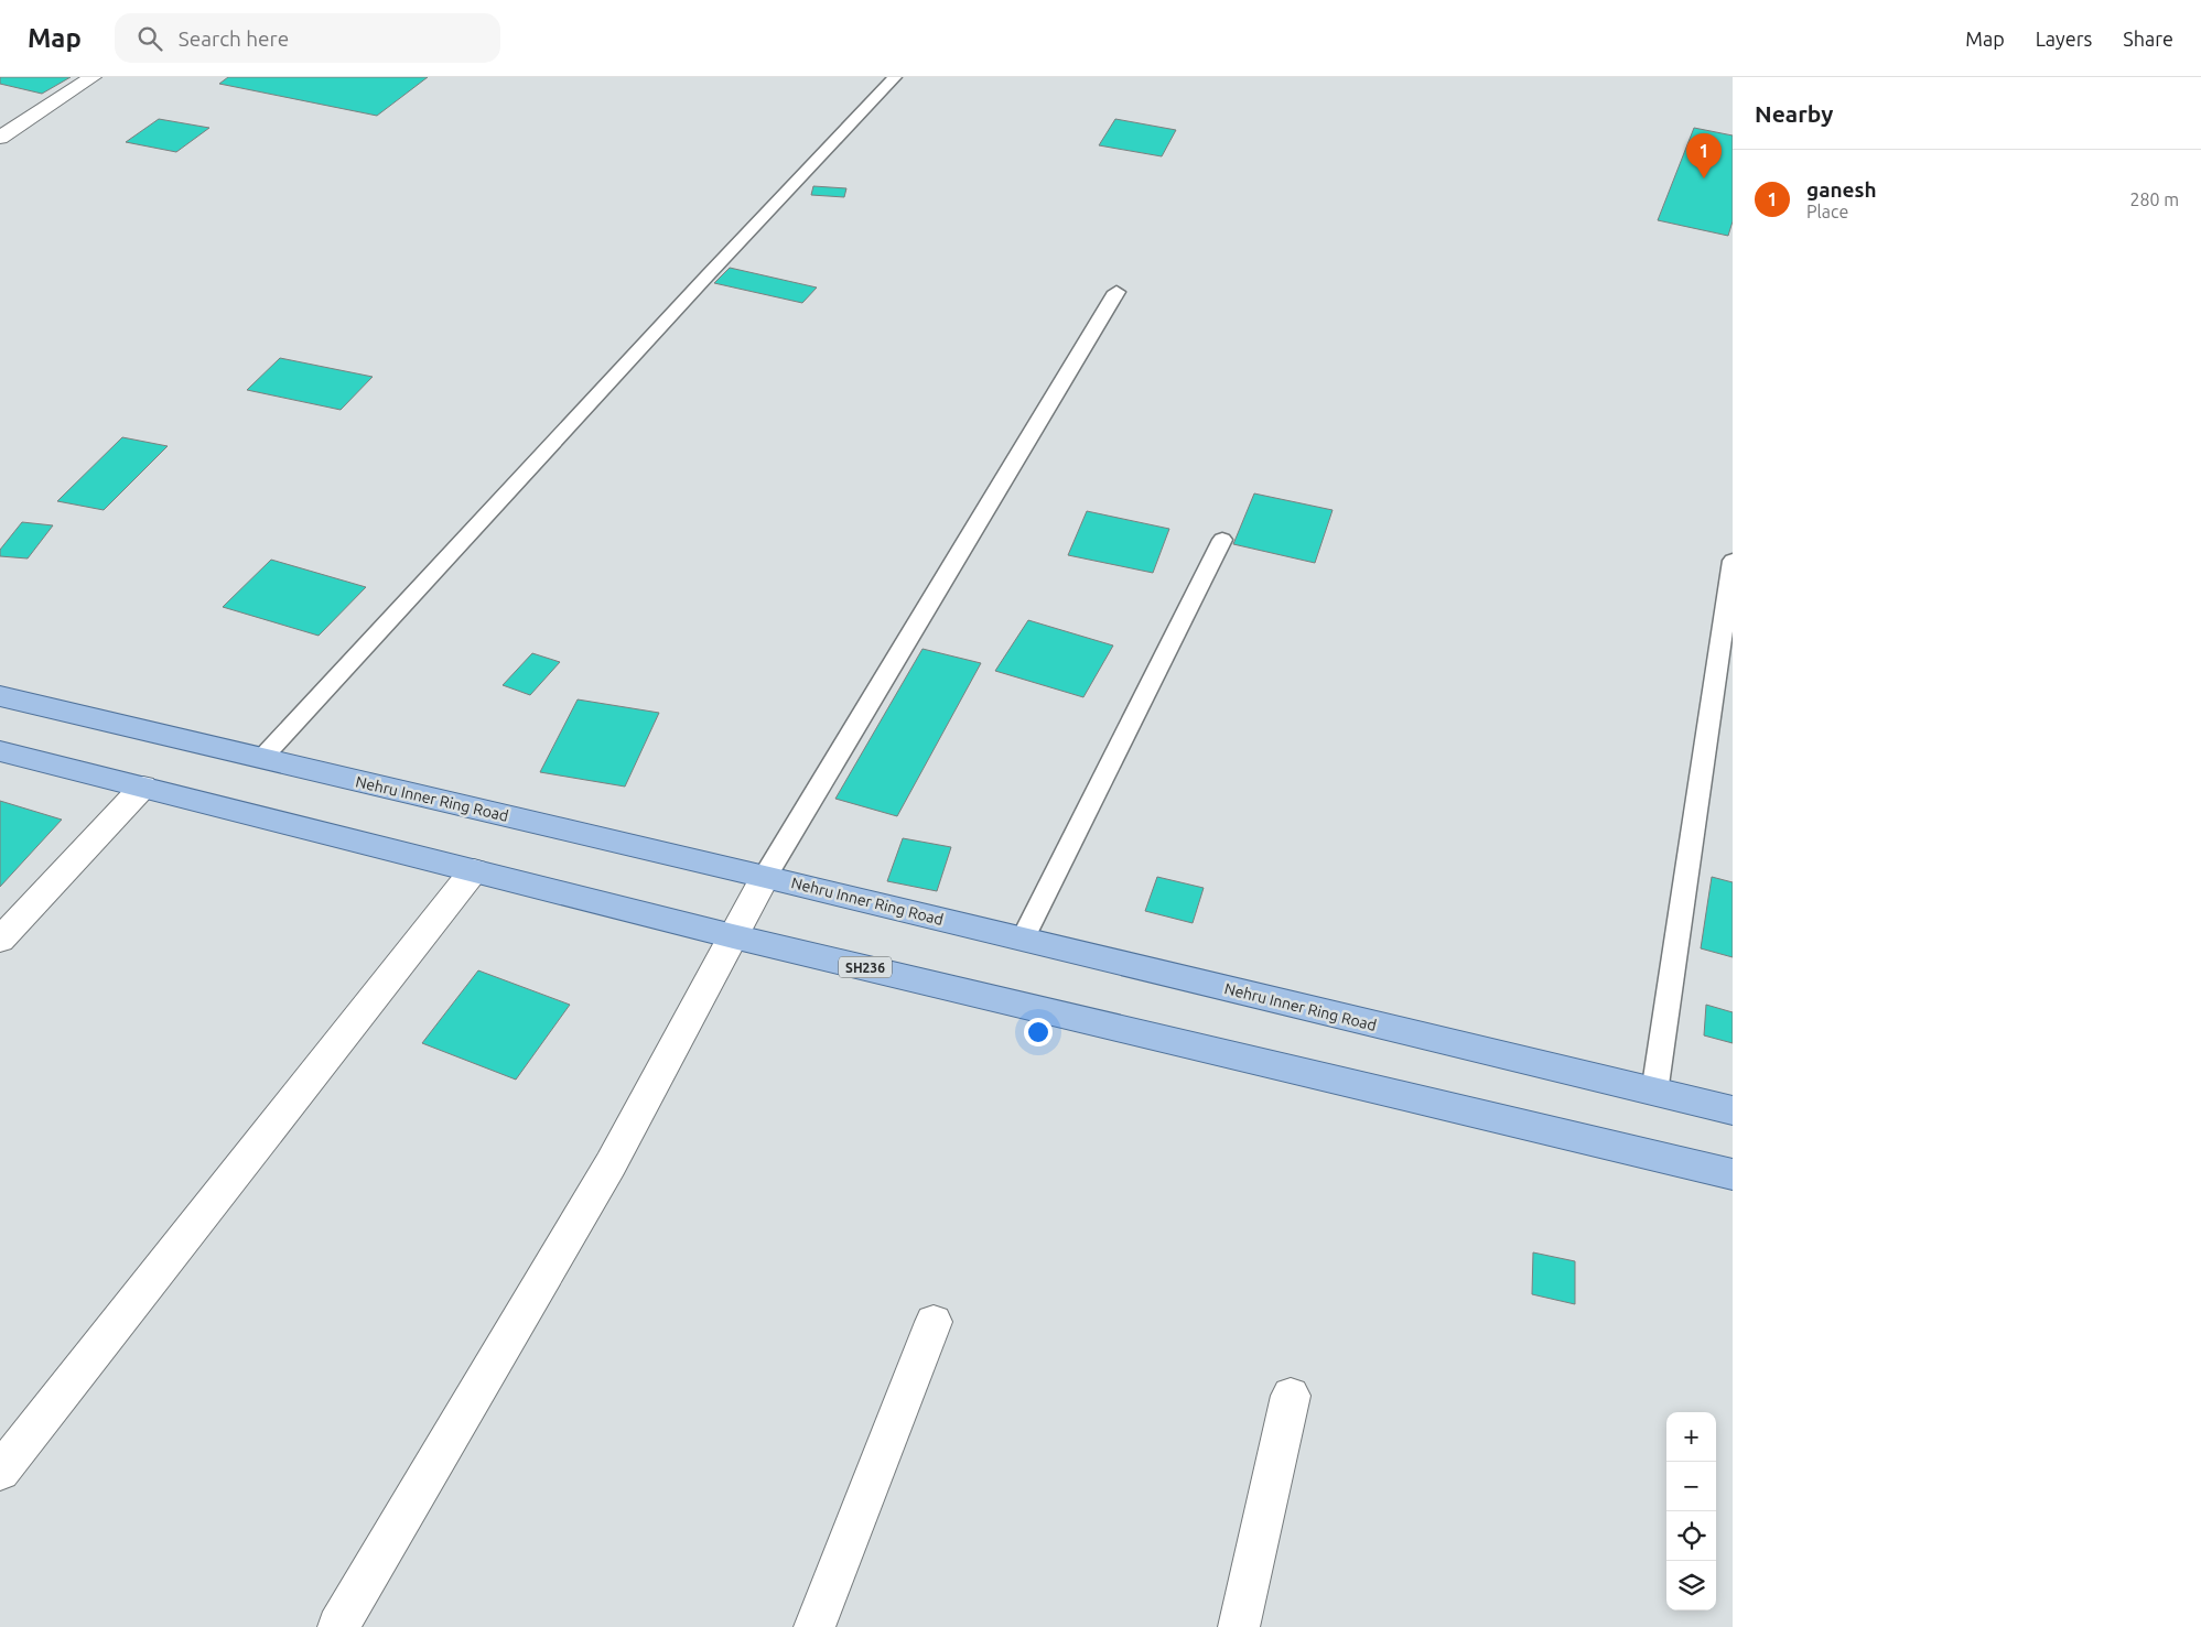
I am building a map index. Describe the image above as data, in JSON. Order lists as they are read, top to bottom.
{
  "streets": {
    "main road": ["Nehru Inner Ring Road", "SH236"]
  },
  "page": {
    "header": "Map",
    "search": "Search here",
    "nav": ["Map", "Layers", "Share"],
    "heading": "Nearby",
    "pins": "1",
    "list": [
      {
        "mark": "1",
        "name": "ganesh",
        "note": "Place",
        "value": "280 m"
      }
    ],
    "map_buttons": ["+", "−"]
  }
}
